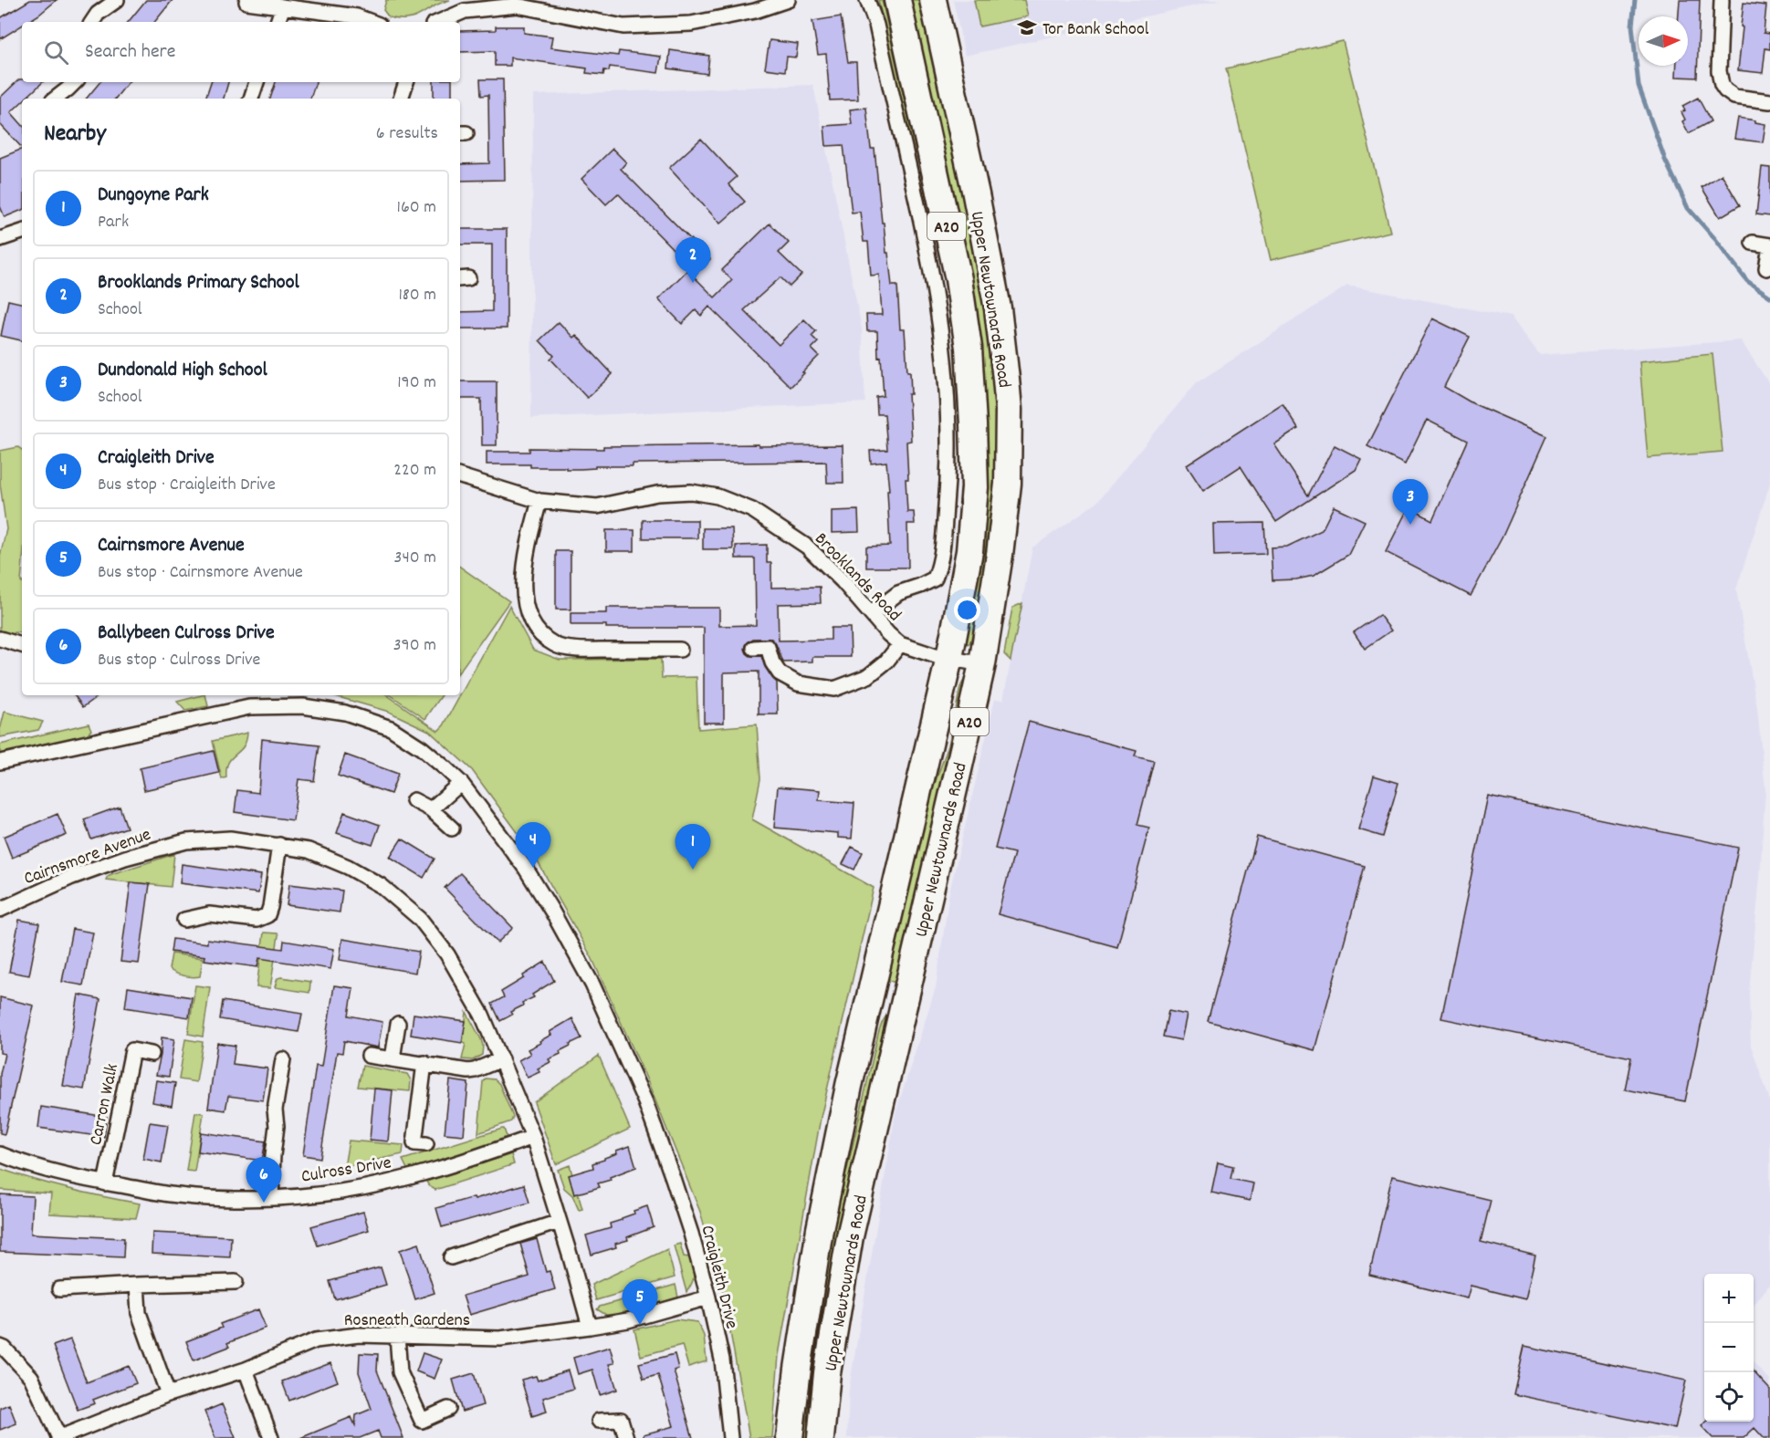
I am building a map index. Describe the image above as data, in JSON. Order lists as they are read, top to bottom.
{
  "streets": {
    "highway": ["A20", "Upper Newtownards Road"],
    "street": [
      "Brooklands Road",
      "Cairnsmore Avenue",
      "Carron Walk",
      "Culross Drive",
      "Craigleith Drive",
      "Rosneath Gardens"
    ]
  },
  "crossings": [
    ["Upper Newtownards Road", "Brooklands Road"],
    ["Cairnsmore Avenue", "Culross Drive"],
    ["Cairnsmore Avenue", "Rosneath Gardens"],
    ["Carron Walk", "Culross Drive"]
  ],
  "places": {
    "school or university": ["Tor Bank School"]
  },
  "north": "right",
  "page": {
    "search": "Search here",
    "heading": ["Nearby", "6 results"],
    "list": [
      {
        "mark": "1",
        "name": "Dungoyne Park",
        "note": "Park",
        "value": "160 m"
      },
      {
        "mark": "2",
        "name": "Brooklands Primary School",
        "note": "School",
        "value": "180 m"
      },
      {
        "mark": "3",
        "name": "Dundonald High School",
        "note": "School",
        "value": "190 m"
      },
      {
        "mark": "4",
        "name": "Craigleith Drive",
        "note": "Bus stop · Craigleith Drive",
        "value": "220 m"
      },
      {
        "mark": "5",
        "name": "Cairnsmore Avenue",
        "note": "Bus stop · Cairnsmore Avenue",
        "value": "340 m"
      },
      {
        "mark": "6",
        "name": "Ballybeen Culross Drive",
        "note": "Bus stop · Culross Drive",
        "value": "390 m"
      }
    ],
    "pins": [
      "2",
      "3",
      "4",
      "1",
      "6",
      "5"
    ],
    "map_buttons": ["+", "−"]
  }
}
